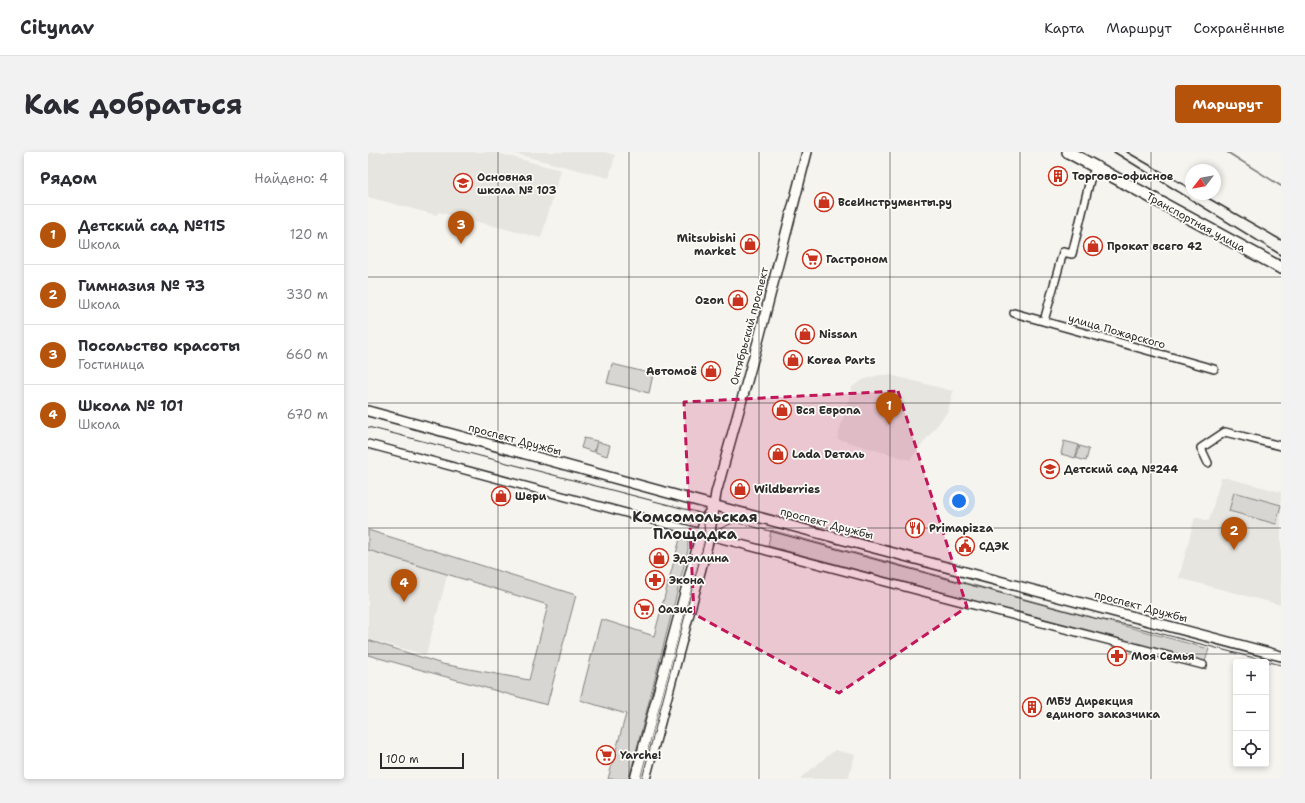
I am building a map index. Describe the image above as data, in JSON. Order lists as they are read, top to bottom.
{
  "streets": {
    "main road": ["Транспортная улица", "Октябрьский проспект", "проспект Дружбы"],
    "street": ["улица Пожарского"]
  },
  "crossings": [
    ["Октябрьский проспект", "проспект Дружбы"]
  ],
  "districts": ["Комсомольская Площадка"],
  "places": {
    "building": ["Торгово-офисное", "МБУ Дирекция единого заказчика"],
    "school or university": ["Основная школа № 103", "Детский сад №244"],
    "shop": [
      "ВсеИнструменты.ру",
      "Mitsubishi market",
      "Прокат всего 42",
      "Ozon",
      "Nissan",
      "Korea Parts",
      "Автомоё",
      "Вся Европа",
      "Lada Dеталь",
      "Wildberries",
      "Шери",
      "Эдэллина"
    ],
    "supermarket": ["Гастроном", "Оазис", "Yarche!"],
    "restaurant": ["Primapizza"],
    "public building": ["СДЭК"],
    "pharmacy": ["Экона", "Моя Семья"]
  },
  "scale_bar": "100 m",
  "north": "bottom left",
  "page": {
    "header": "Citynav",
    "nav": ["Карта", "Маршрут", "Сохранённые"],
    "title": "Как добраться",
    "buttons": "Маршрут",
    "heading": ["Рядом", "Найдено: 4"],
    "list": [
      {
        "mark": "1",
        "name": "Детский сад №115",
        "note": "Школа",
        "value": "120 m"
      },
      {
        "mark": "2",
        "name": "Гимназия № 73",
        "note": "Школа",
        "value": "330 m"
      },
      {
        "mark": "3",
        "name": "Посольство красоты",
        "note": "Гостиница",
        "value": "660 m"
      },
      {
        "mark": "4",
        "name": "Школа № 101",
        "note": "Школа",
        "value": "670 m"
      }
    ],
    "pins": [
      "3",
      "1",
      "2",
      "4"
    ],
    "map_buttons": ["+", "−"],
    "scale": "100 m"
  }
}
